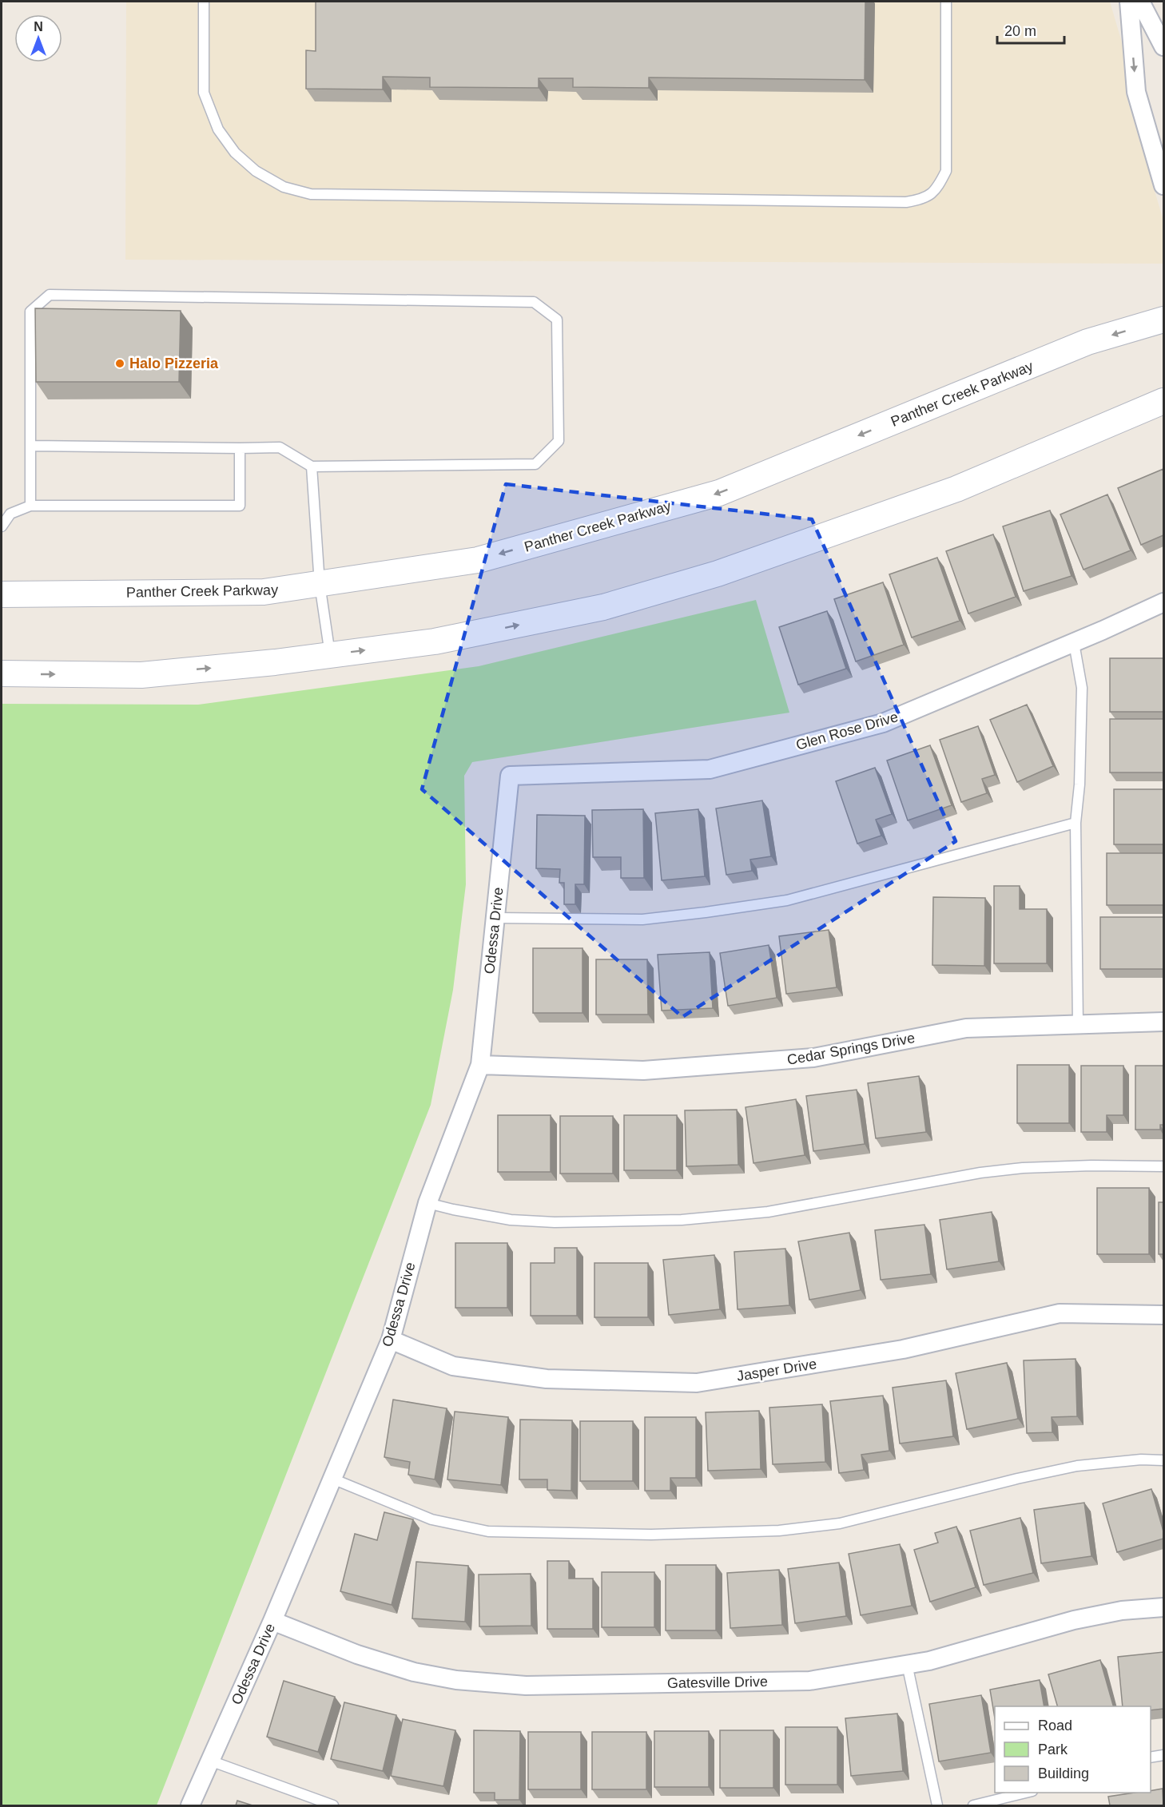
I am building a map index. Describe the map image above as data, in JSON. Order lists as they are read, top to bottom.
{
  "streets": {
    "main road": ["Panther Creek Parkway"],
    "street": [
      "Glen Rose Drive",
      "Odessa Drive",
      "Cedar Springs Drive",
      "Jasper Drive",
      "Gatesville Drive"
    ]
  },
  "crossings": [
    ["Glen Rose Drive", "Odessa Drive"],
    ["Odessa Drive", "Cedar Springs Drive"],
    ["Odessa Drive", "Jasper Drive"],
    ["Odessa Drive", "Gatesville Drive"]
  ],
  "places": ["Halo Pizzeria"],
  "legend": ["Road", "Park", "Building"],
  "scale_bar": "20 m",
  "north": "top"
}
